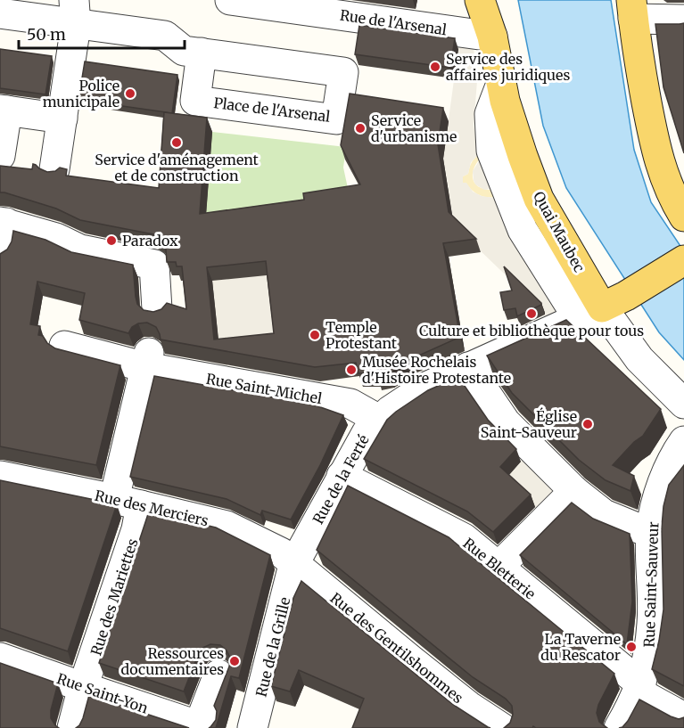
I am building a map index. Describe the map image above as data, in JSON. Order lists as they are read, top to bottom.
{
  "streets": {
    "main road": ["Quai Maubec"],
    "street": [
      "Rue de l'Arsenal",
      "Place de l'Arsenal",
      "Rue Saint-Michel",
      "Rue de la Ferté",
      "Rue des Merciers",
      "Rue Bletterie",
      "Rue Saint-Sauveur",
      "Rue des Mariettes",
      "Rue de la Grille",
      "Rue des Gentilshommes",
      "Rue Saint-Yon"
    ]
  },
  "crossings": [
    ["Rue de l'Arsenal", "Quai Maubec"],
    ["Quai Maubec", "Rue de la Ferté"],
    ["Rue Saint-Michel", "Rue de la Ferté"],
    ["Rue de la Ferté", "Rue des Merciers"],
    ["Rue de la Ferté", "Rue Bletterie"],
    ["Rue de la Ferté", "Rue de la Grille"],
    ["Rue de la Ferté", "Rue des Gentilshommes"],
    ["Rue des Merciers", "Rue des Mariettes"],
    ["Rue des Merciers", "Rue de la Grille"],
    ["Rue des Merciers", "Rue des Gentilshommes"],
    ["Rue Bletterie", "Rue Saint-Sauveur"],
    ["Rue des Mariettes", "Rue Saint-Yon"],
    ["Rue de la Grille", "Rue des Gentilshommes"]
  ],
  "places": [
    "Service des affaires juridiques",
    "Police municipale",
    "Service d'urbanisme",
    "Service d'aménagement et de construction",
    "Paradox",
    "Culture et bibliothèque pour tous",
    "Temple Protestant",
    "Musée Rochelais d'Histoire Protestante",
    "Église Saint-Sauveur",
    "La Taverne du Rescator",
    "Ressources documentaires"
  ],
  "scale_bar": "50 m"
}
